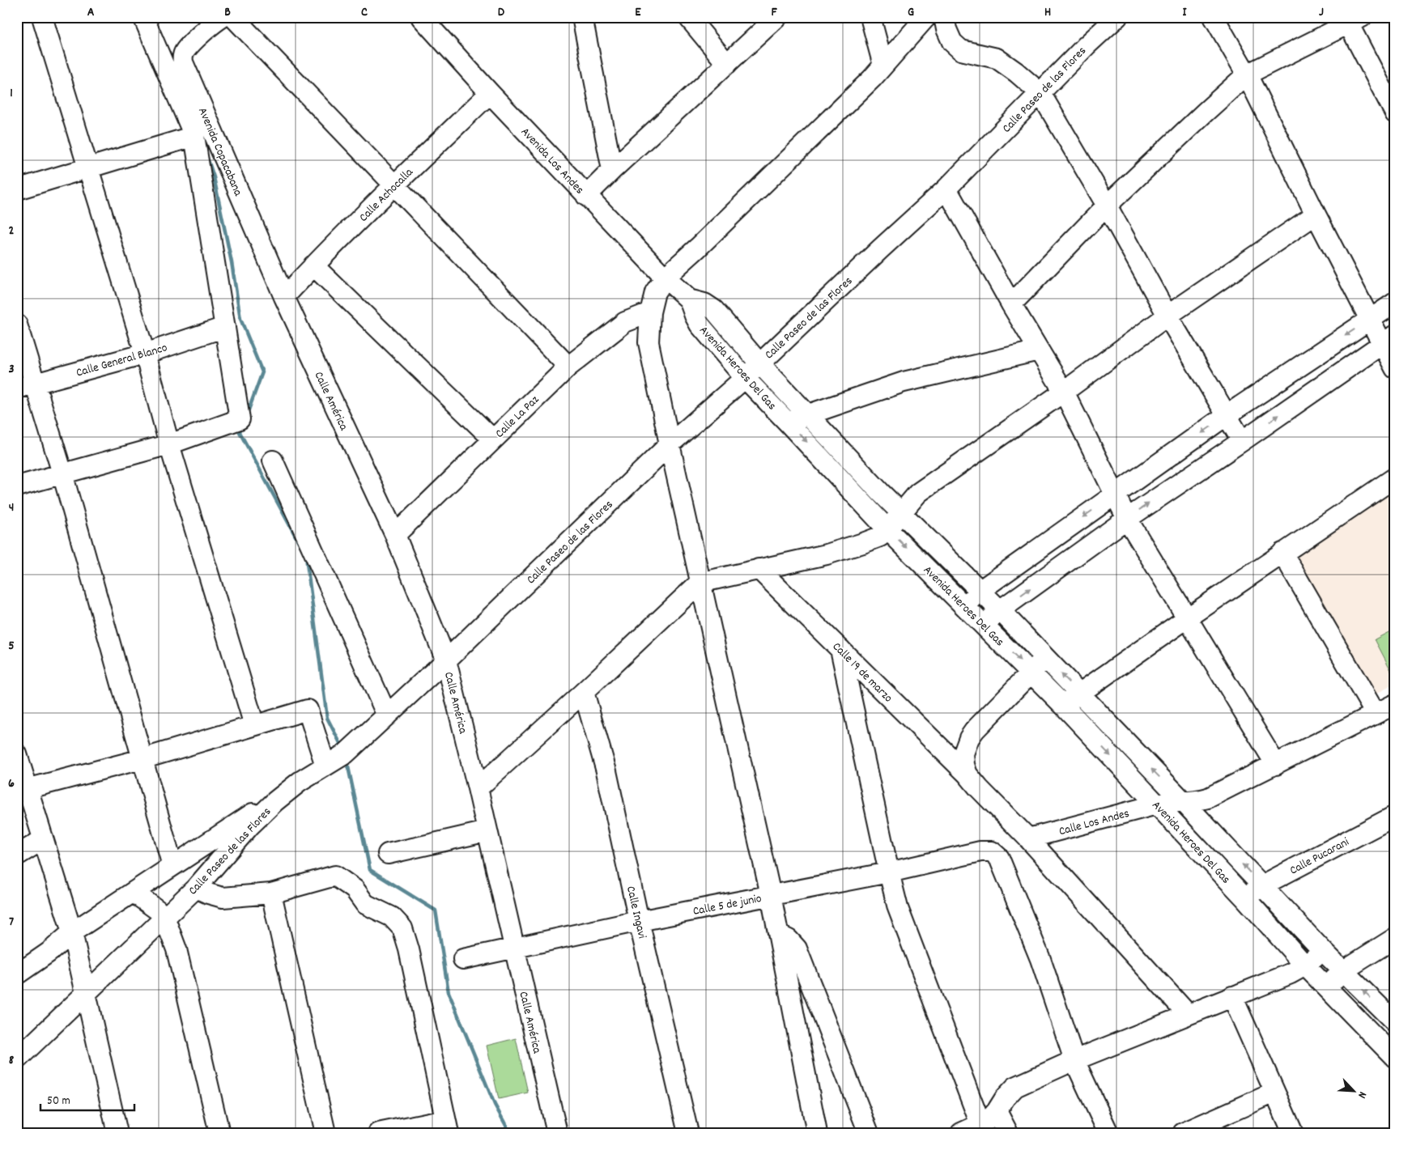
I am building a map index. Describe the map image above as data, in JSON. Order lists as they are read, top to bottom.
{
  "streets": {
    "street": [
      "Calle Paseo de las Flores",
      "Avenida Copacabana",
      "Avenida Los Andes",
      "Calle Achocalla",
      "Calle General Blanco",
      "Avenida Heroes Del Gas",
      "Calle América",
      "Calle La Paz",
      "Calle 19 de marzo",
      "Calle Los Andes",
      "Calle Pucarani",
      "Calle 5 de junio",
      "Calle Ingavi"
    ]
  },
  "crossings": [
    ["Calle Paseo de las Flores", "Avenida Heroes Del Gas"],
    ["Calle Paseo de las Flores", "Calle América"],
    ["Avenida Copacabana", "Calle Achocalla"],
    ["Avenida Copacabana", "Calle América"],
    ["Avenida Los Andes", "Calle Achocalla"],
    ["Avenida Los Andes", "Avenida Heroes Del Gas"],
    ["Calle Achocalla", "Calle América"],
    ["Avenida Heroes Del Gas", "Calle Los Andes"],
    ["Avenida Heroes Del Gas", "Calle Pucarani"],
    ["Calle América", "Calle La Paz"],
    ["Calle América", "Calle 5 de junio"],
    ["Calle 19 de marzo", "Calle Los Andes"],
    ["Calle 5 de junio", "Calle Ingavi"]
  ],
  "scale_bar": "50 m",
  "north": "bottom right",
  "grid": {
    "columns": [
      "A",
      "B",
      "C",
      "D",
      "E",
      "F",
      "G",
      "H",
      "I",
      "J"
    ],
    "rows": [
      "1",
      "2",
      "3",
      "4",
      "5",
      "6",
      "7",
      "8"
    ]
  }
}
